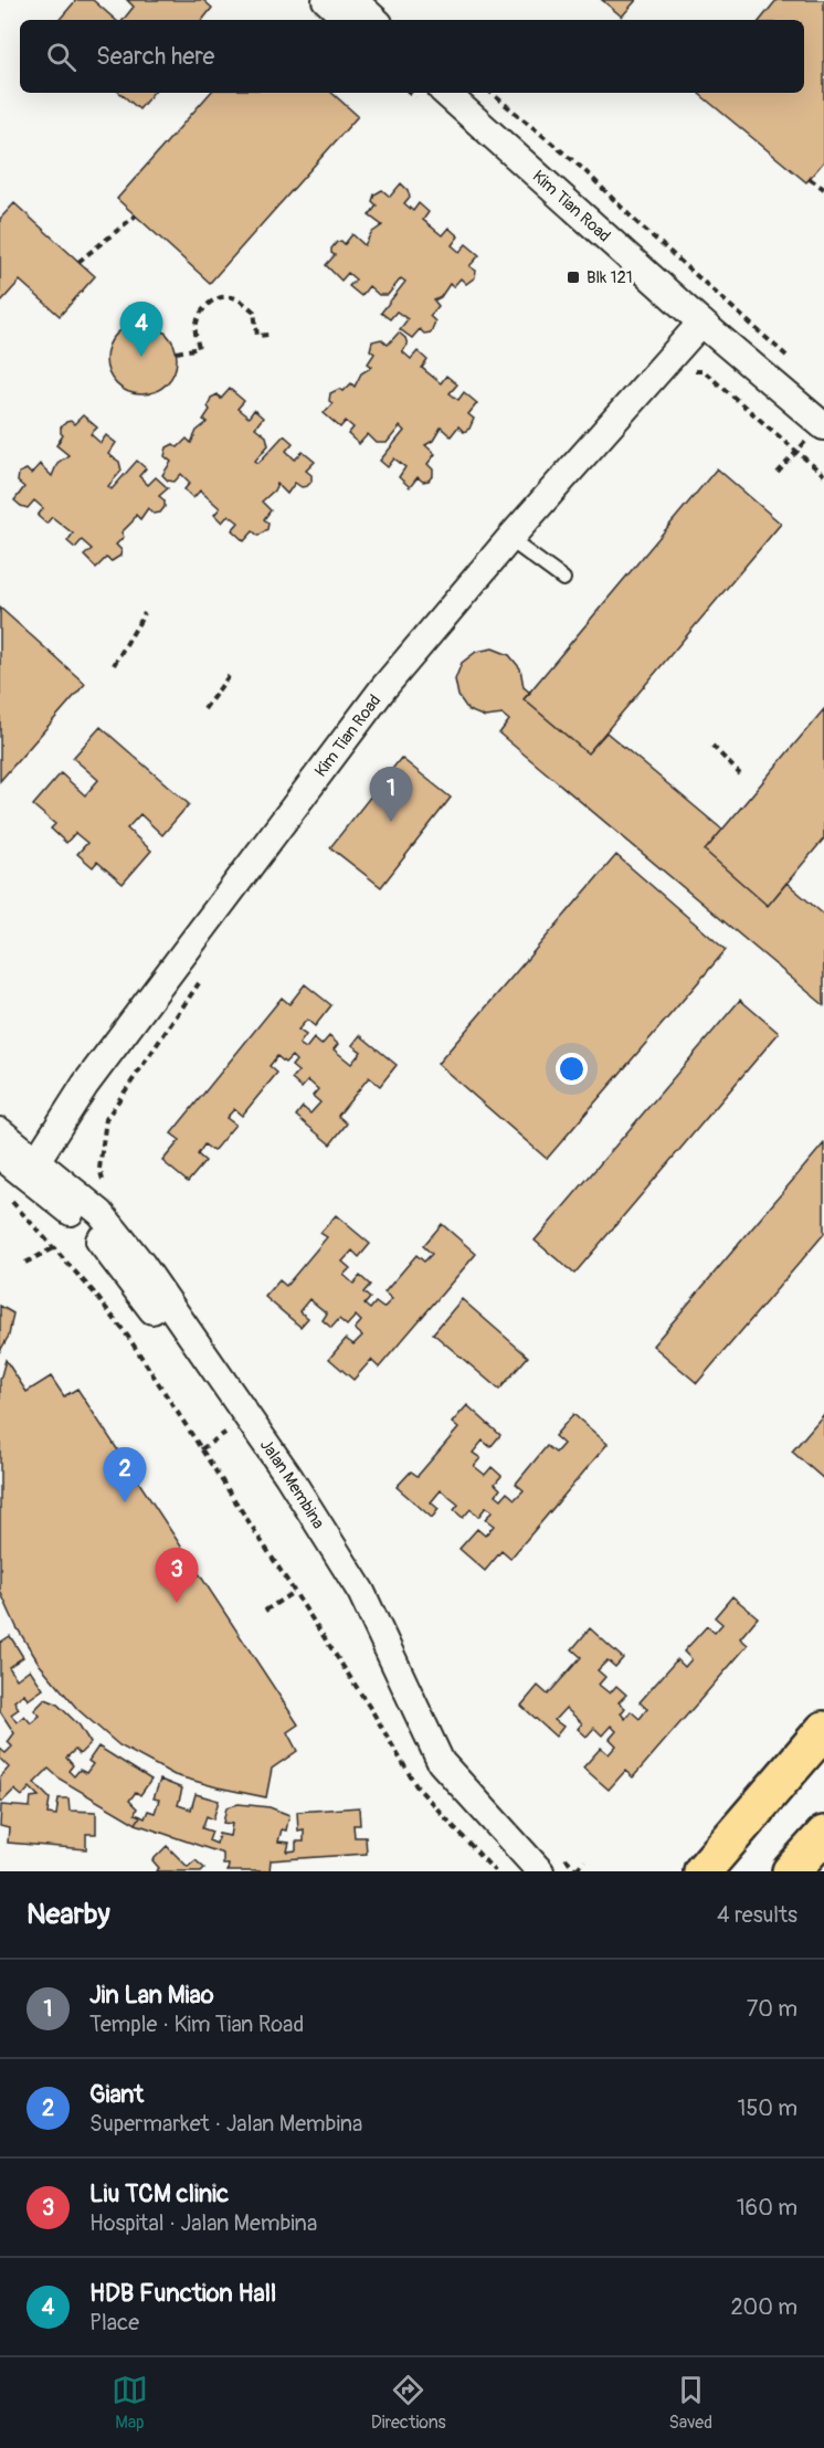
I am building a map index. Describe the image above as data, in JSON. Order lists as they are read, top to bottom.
{
  "streets": {
    "street": ["Kim Tian Road", "Jalan Membina"]
  },
  "crossings": [
    ["Kim Tian Road", "Jalan Membina"]
  ],
  "places": {
    "transit": ["Blk 121"]
  },
  "page": {
    "search": "Search here",
    "pins": [
      "4",
      "1",
      "2",
      "3"
    ],
    "heading": ["Nearby", "4 results"],
    "list": [
      {
        "mark": "1",
        "name": "Jin Lan Miao",
        "note": "Temple · Kim Tian Road",
        "value": "70 m"
      },
      {
        "mark": "2",
        "name": "Giant",
        "note": "Supermarket · Jalan Membina",
        "value": "150 m"
      },
      {
        "mark": "3",
        "name": "Liu TCM clinic",
        "note": "Hospital · Jalan Membina",
        "value": "160 m"
      },
      {
        "mark": "4",
        "name": "HDB Function Hall",
        "note": "Place",
        "value": "200 m"
      }
    ],
    "nav": ["Map", "Directions", "Saved"]
  }
}
